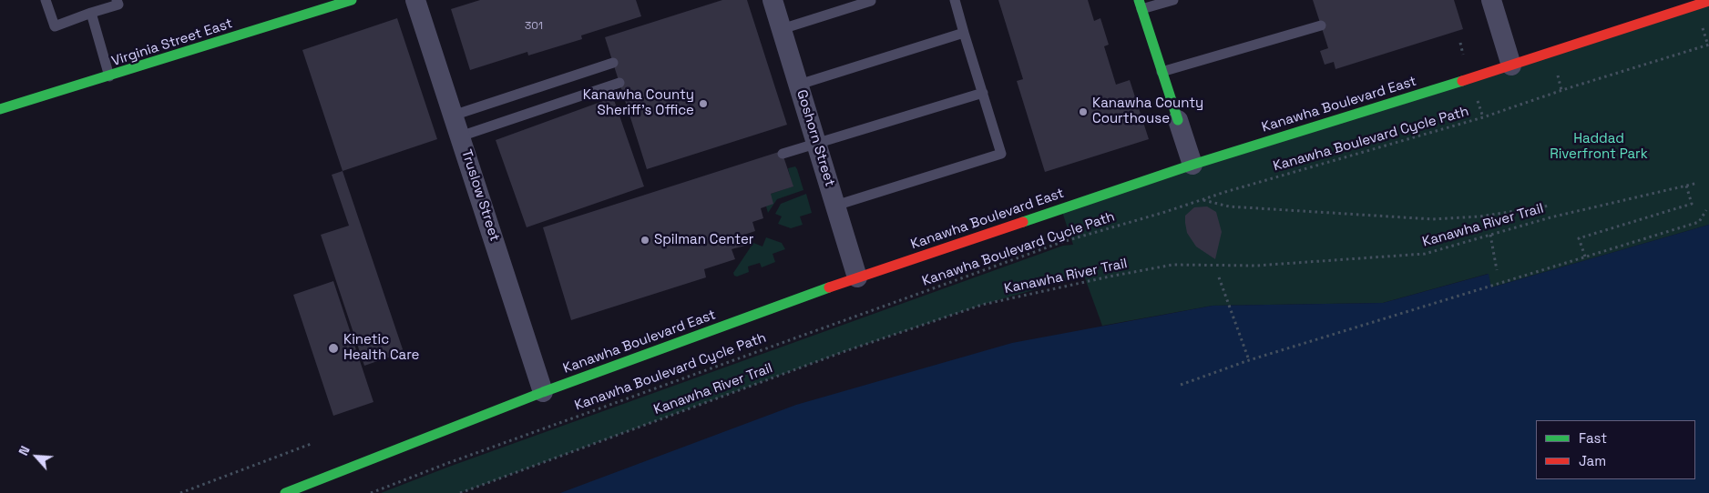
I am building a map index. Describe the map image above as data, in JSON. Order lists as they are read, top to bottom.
{
  "streets": {
    "main road": ["Virginia Street East", "Kanawha Boulevard East"],
    "street": ["Goshorn Street", "Truslow Street"],
    "path": ["Kanawha Boulevard Cycle Path", "Kanawha River Trail"]
  },
  "crossings": [
    ["Kanawha Boulevard East", "Goshorn Street"],
    ["Kanawha Boulevard East", "Truslow Street"]
  ],
  "parks": ["Haddad Riverfront Park"],
  "places": [
    "Kanawha County Sheriff's Office",
    "Kanawha County Courthouse",
    "Spilman Center",
    "Kinetic Health Care"
  ],
  "house_numbers": ["301"],
  "legend": ["Fast", "Jam"],
  "north": "top left"
}
